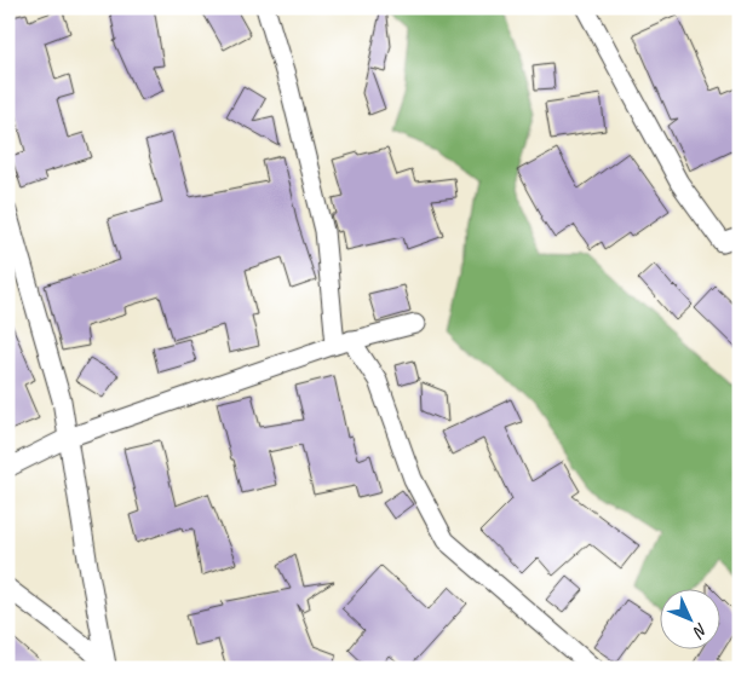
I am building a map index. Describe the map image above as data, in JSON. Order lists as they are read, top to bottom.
{
  "north": "bottom right"
}
